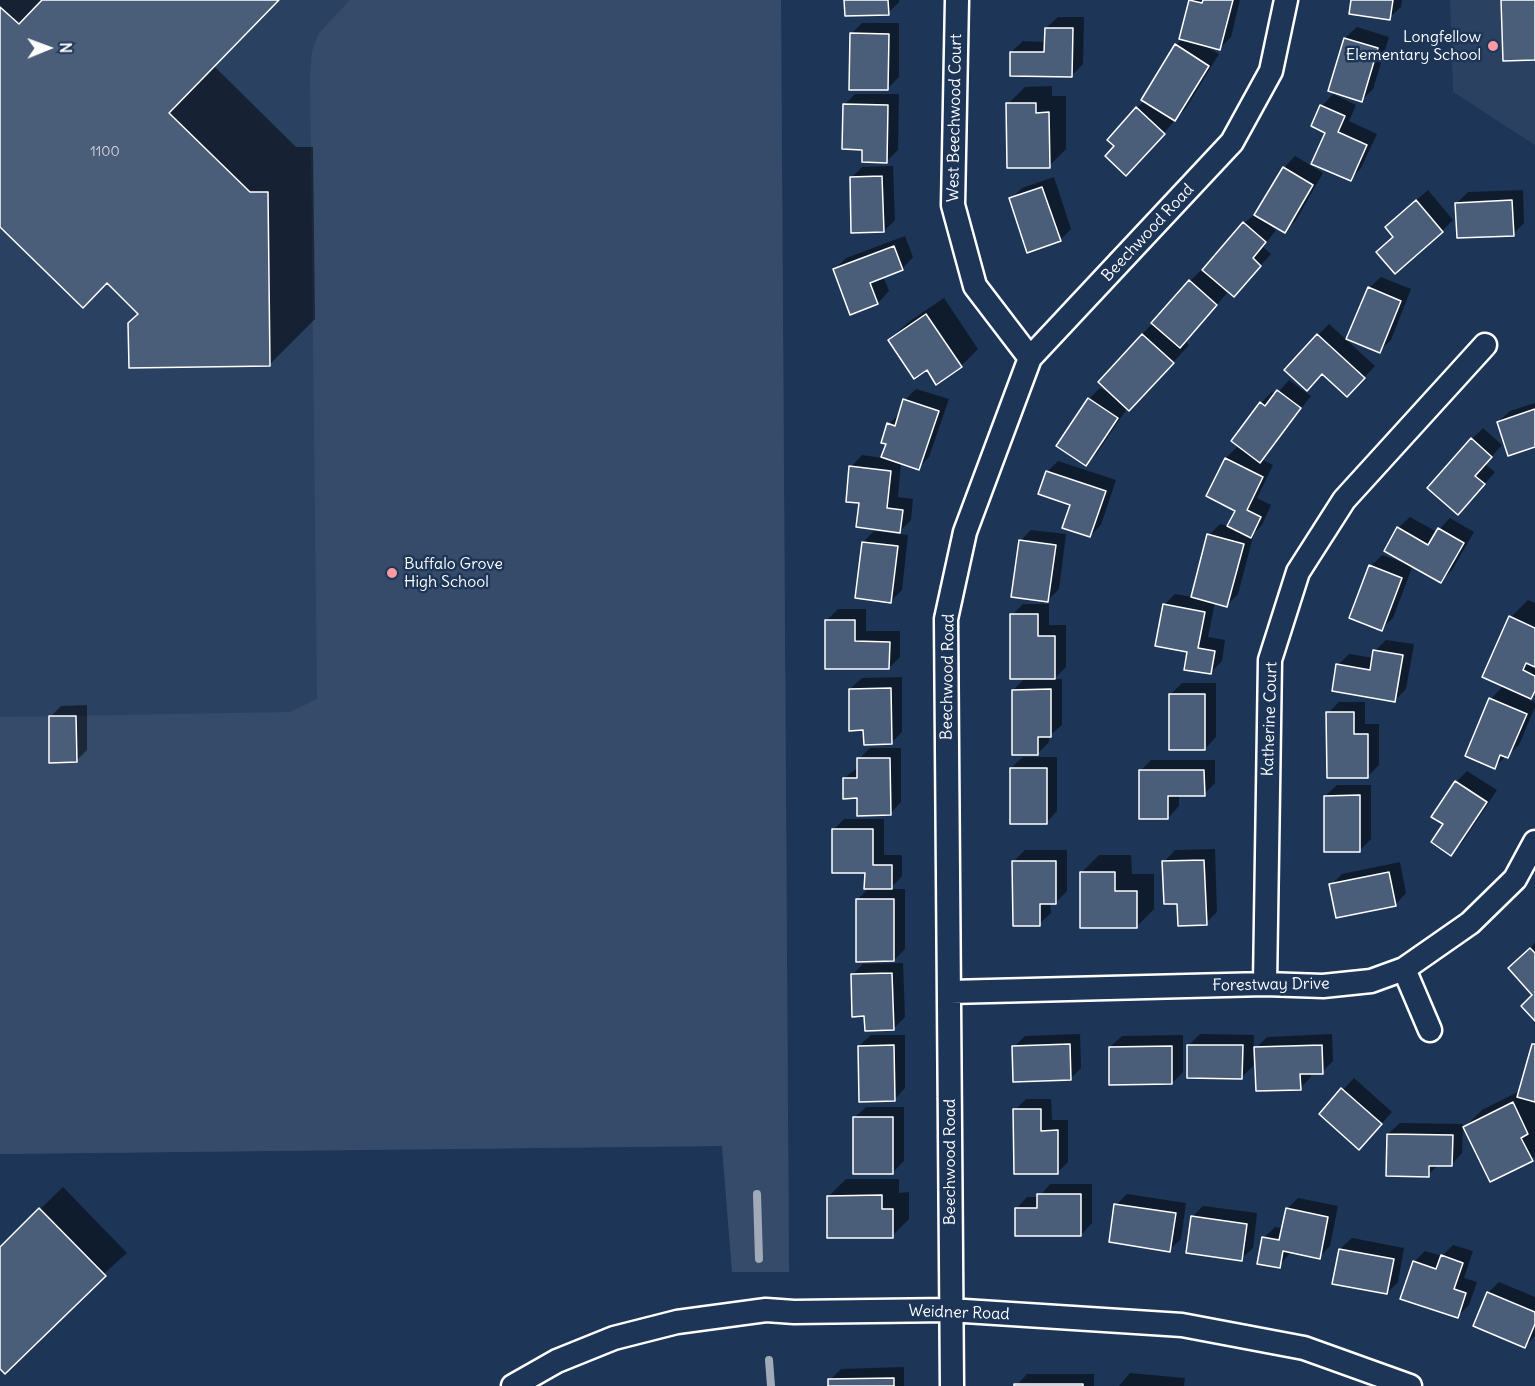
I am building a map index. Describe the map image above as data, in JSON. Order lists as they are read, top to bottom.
{
  "streets": {
    "street": [
      "West Beechwood Court",
      "Beechwood Road",
      "Katherine Court",
      "Forestway Drive",
      "Weidner Road"
    ]
  },
  "crossings": [
    ["West Beechwood Court", "Beechwood Road"],
    ["Beechwood Road", "Forestway Drive"],
    ["Beechwood Road", "Weidner Road"],
    ["Katherine Court", "Forestway Drive"]
  ],
  "places": ["Longfellow Elementary School", "Buffalo Grove High School"],
  "house_numbers": ["1100"],
  "north": "right"
}
